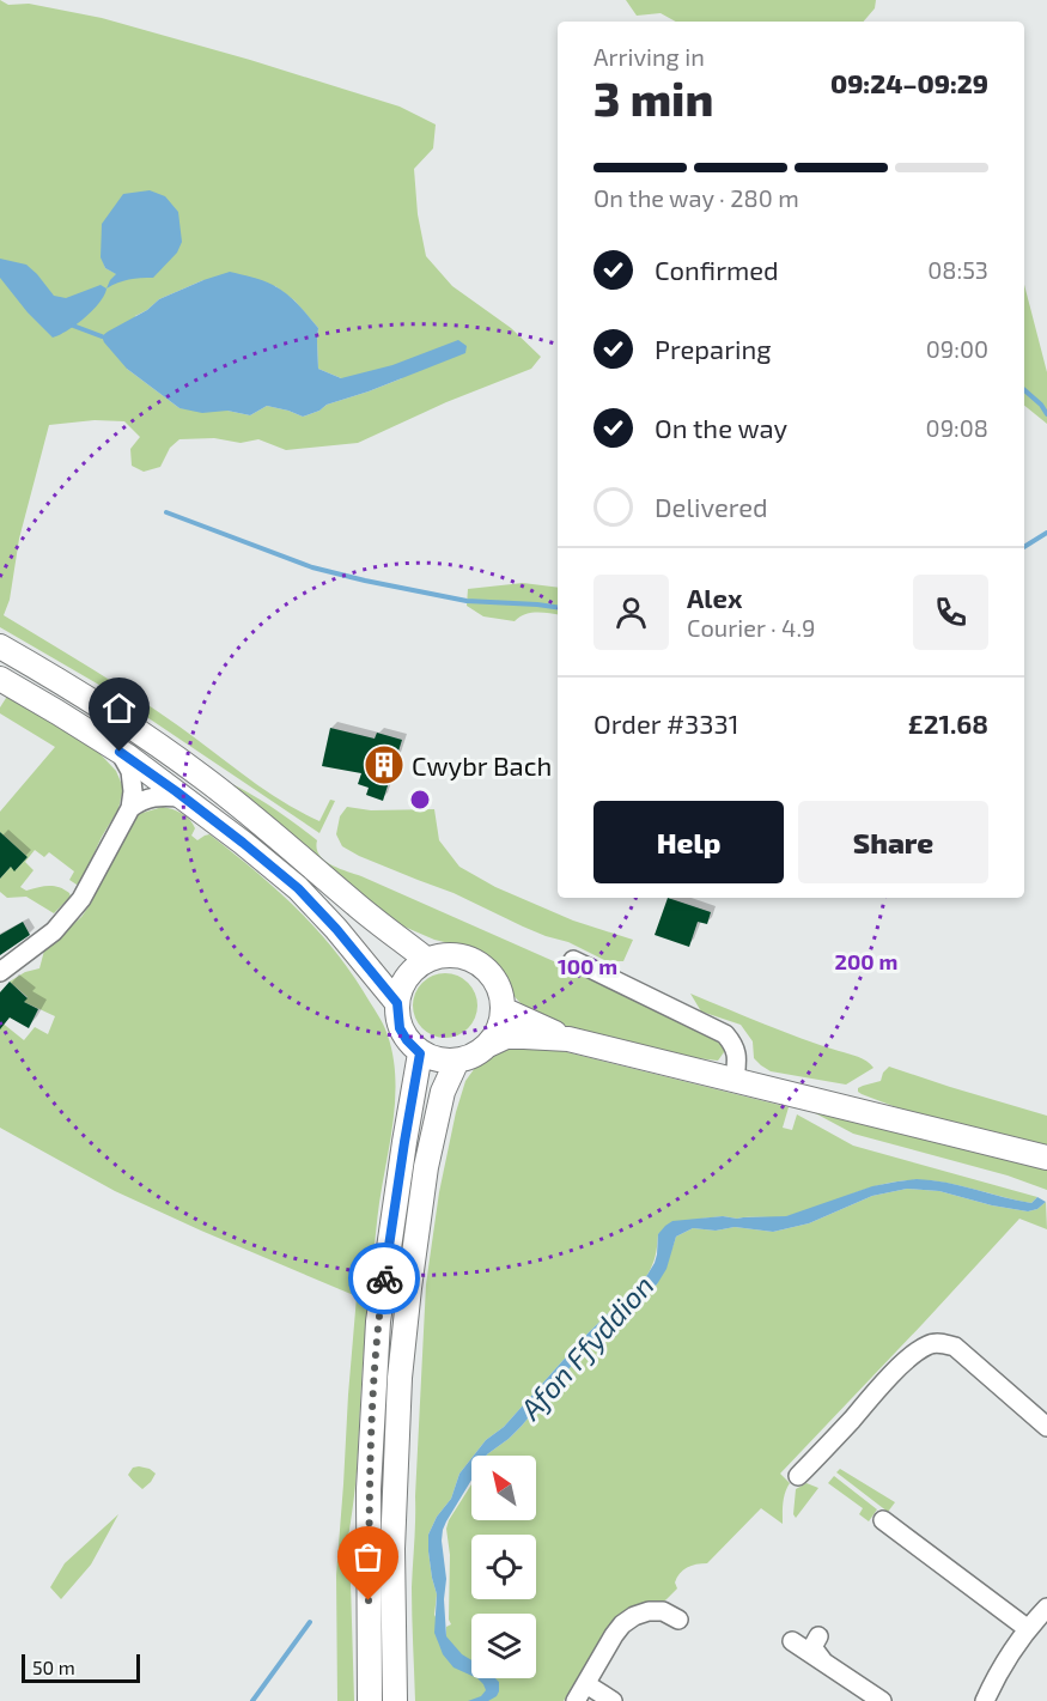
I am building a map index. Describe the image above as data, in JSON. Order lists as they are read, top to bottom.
{
  "water": ["Afon Ffyddion"],
  "places": {
    "building": ["Cwybr Bach"]
  },
  "scale_bar": "50 m",
  "north": "top left",
  "page": {
    "heading": ["3 min", "Arriving in", "09:24–09:29"],
    "panel": [
      "Alex",
      "Courier · 4.9",
      "Order #3331",
      "£21.68"
    ],
    "bar": "On the way · 280 m",
    "list": [
      ["Confirmed", "08:53"],
      ["Preparing", "09:00"],
      ["On the way", "09:08"],
      "Delivered"
    ],
    "buttons": ["Help", "Share"],
    "scale": "50 m"
  },
  "rings": ["200 m", "100 m"]
}
